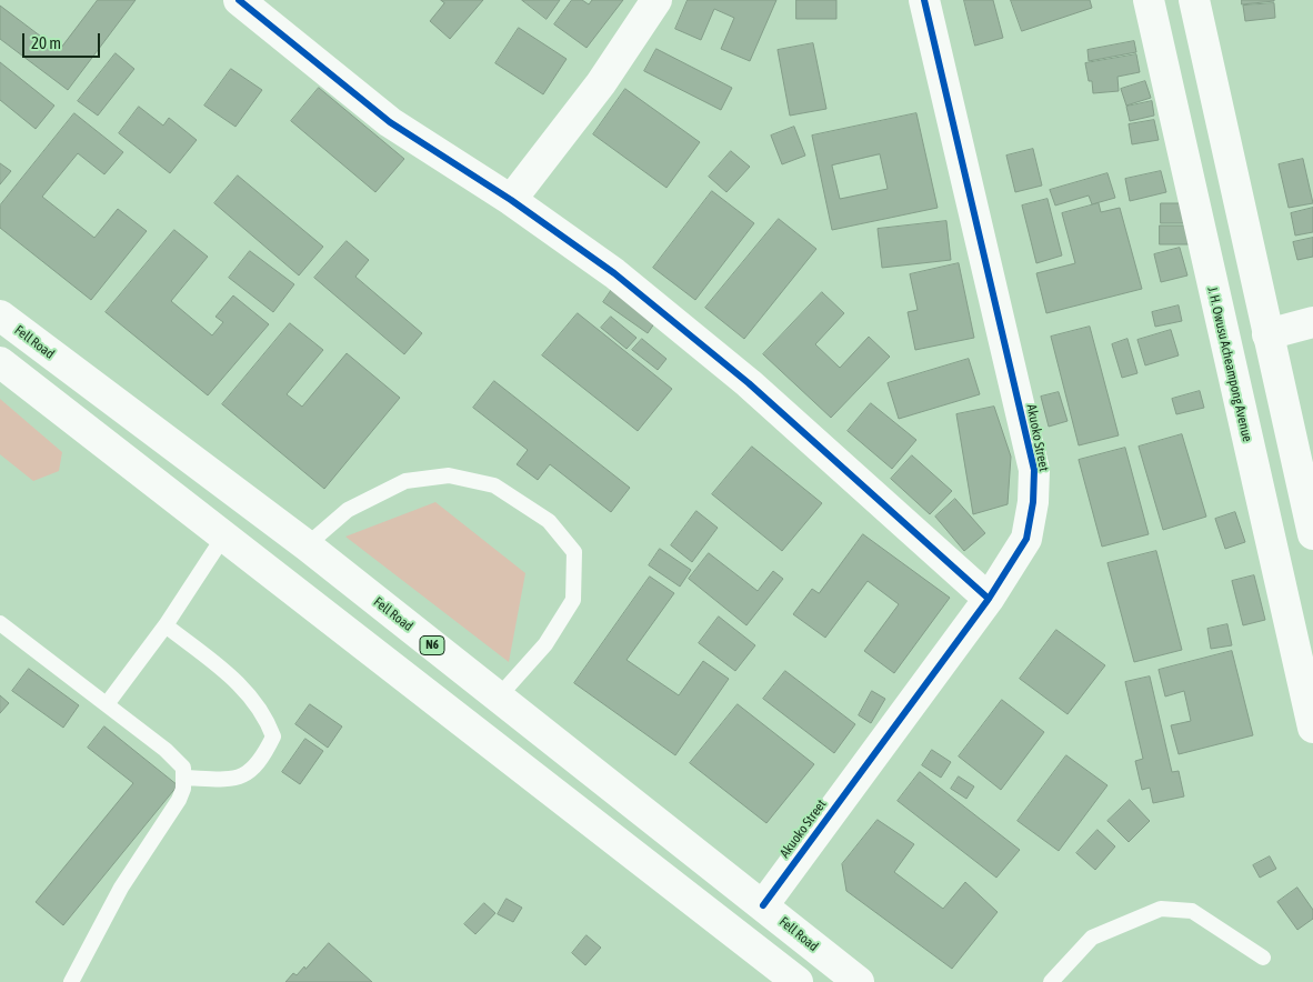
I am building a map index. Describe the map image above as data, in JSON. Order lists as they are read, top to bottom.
{
  "streets": {
    "street": [
      "Fell Road",
      "J. H. Owusu Acheampong Avenue",
      "Akuoko Street",
      "N6"
    ]
  },
  "crossings": [
    ["Fell Road", "Akuoko Street"]
  ],
  "scale_bar": "20 m"
}
